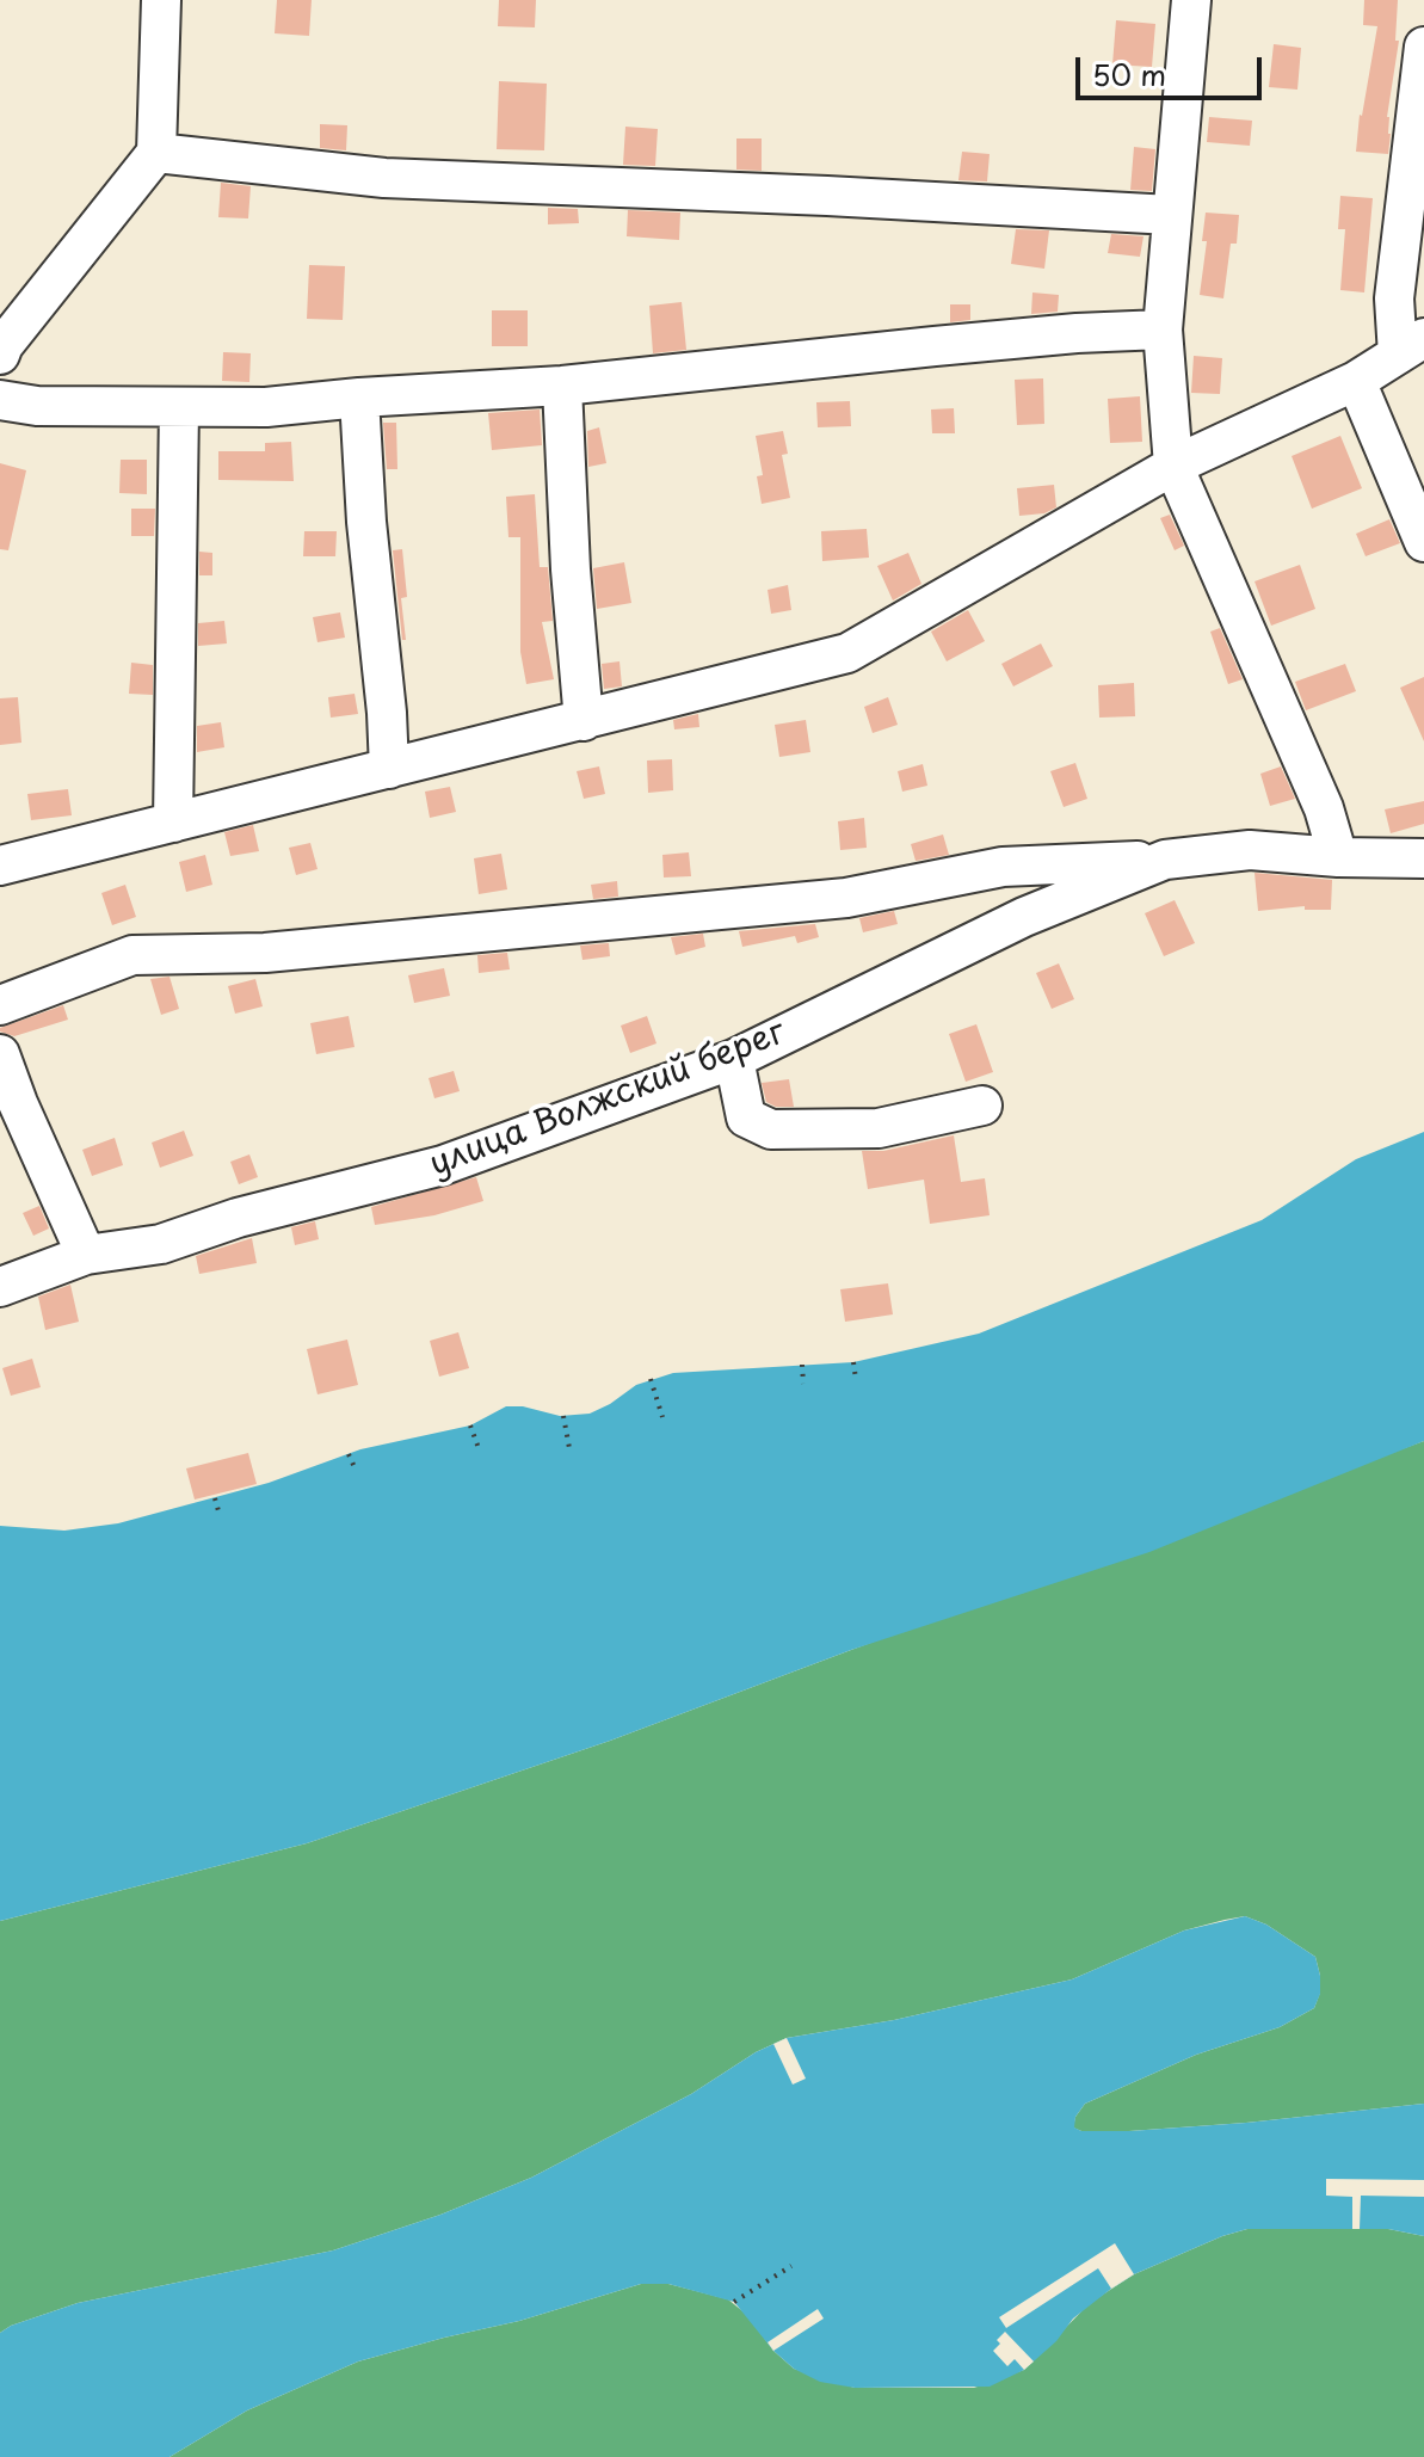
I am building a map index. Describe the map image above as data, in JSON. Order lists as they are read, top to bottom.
{
  "streets": {
    "street": ["улица Волжский берег"]
  },
  "scale_bar": "50 m"
}
